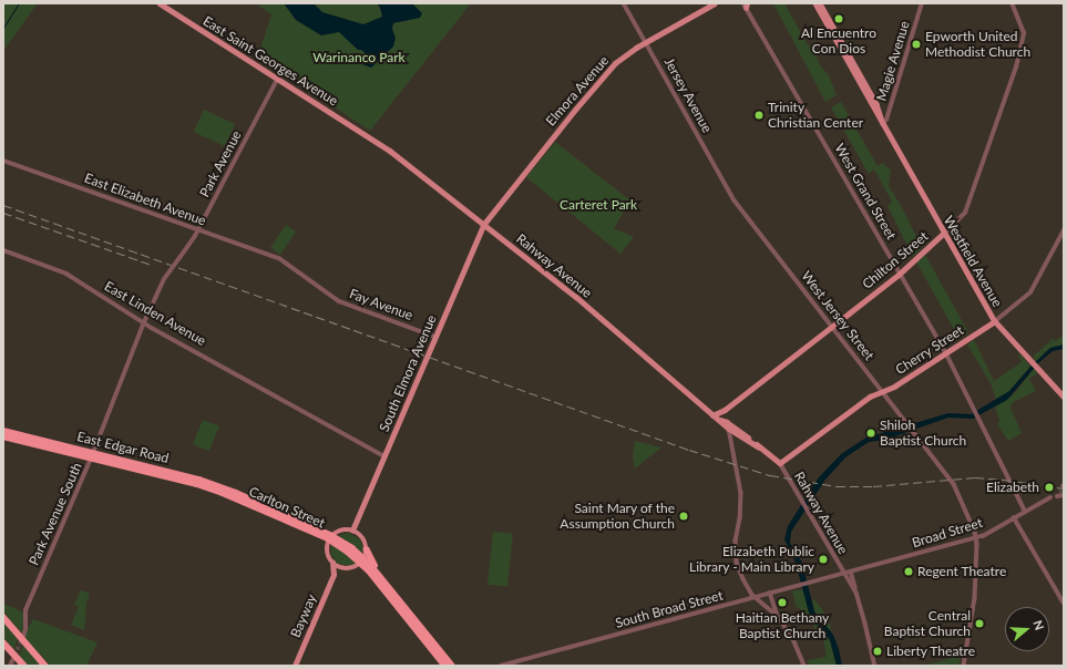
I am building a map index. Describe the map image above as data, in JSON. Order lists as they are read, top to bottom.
{
  "streets": {
    "highway": ["East Edgar Road", "Carlton Street"],
    "main road": [
      "East Saint Georges Avenue",
      "Elmora Avenue",
      "Chilton Street",
      "Westfield Avenue",
      "Rahway Avenue",
      "Cherry Street",
      "South Elmora Avenue",
      "Bayway"
    ],
    "street": [
      "Magie Avenue",
      "Jersey Avenue",
      "Park Avenue",
      "West Grand Street",
      "East Elizabeth Avenue",
      "Fay Avenue",
      "East Linden Avenue",
      "West Jersey Street",
      "Park Avenue South",
      "Broad Street",
      "South Broad Street"
    ]
  },
  "crossings": [
    ["East Saint Georges Avenue", "Park Avenue"],
    ["East Saint Georges Avenue", "Rahway Avenue"],
    ["Magie Avenue", "Westfield Avenue"],
    ["Elmora Avenue", "Jersey Avenue"],
    ["Elmora Avenue", "Rahway Avenue"],
    ["Elmora Avenue", "South Elmora Avenue"],
    ["Jersey Avenue", "West Jersey Street"],
    ["Park Avenue", "East Elizabeth Avenue"],
    ["Park Avenue", "Park Avenue South"],
    ["West Grand Street", "Chilton Street"],
    ["West Grand Street", "Cherry Street"],
    ["West Grand Street", "Broad Street"],
    ["East Elizabeth Avenue", "Fay Avenue"],
    ["Chilton Street", "Westfield Avenue"],
    ["Chilton Street", "Rahway Avenue"],
    ["Chilton Street", "West Jersey Street"],
    ["Westfield Avenue", "Cherry Street"],
    ["Rahway Avenue", "Cherry Street"],
    ["Rahway Avenue", "South Elmora Avenue"],
    ["Rahway Avenue", "Broad Street"],
    ["Rahway Avenue", "South Broad Street"],
    ["Fay Avenue", "South Elmora Avenue"],
    ["East Linden Avenue", "South Elmora Avenue"],
    ["East Linden Avenue", "Park Avenue South"],
    ["West Jersey Street", "Cherry Street"],
    ["West Jersey Street", "Broad Street"],
    ["East Edgar Road", "Carlton Street"],
    ["East Edgar Road", "Park Avenue South"],
    ["Carlton Street", "Bayway"],
    ["Broad Street", "South Broad Street"]
  ],
  "parks": ["Warinanco Park", "Carteret Park"],
  "places": [
    "Al Encuentro Con Dios",
    "Epworth United Methodist Church",
    "Trinity Christian Center",
    "Shiloh Baptist Church",
    "Elizabeth",
    "Saint Mary of the Assumption Church",
    "Elizabeth Public Library - Main Library",
    "Regent Theatre",
    "Haitian Bethany Baptist Church",
    "Central Baptist Church",
    "Liberty Theatre"
  ],
  "north": "right"
}
